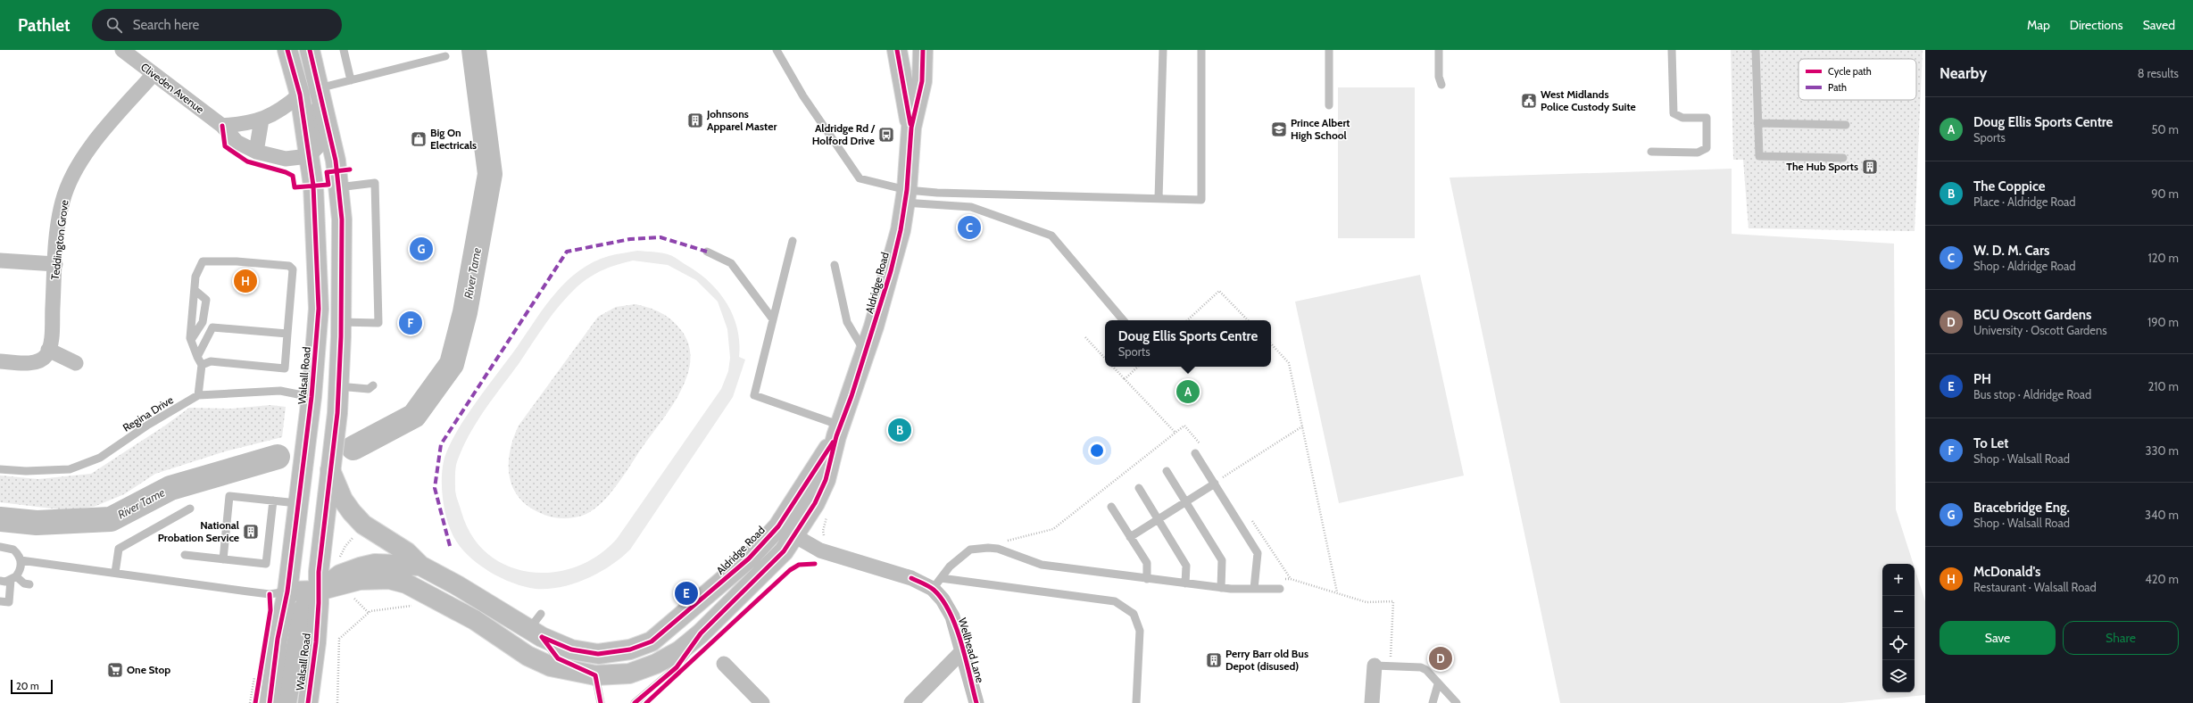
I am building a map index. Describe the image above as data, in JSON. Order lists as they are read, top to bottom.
{
  "streets": {
    "main road": ["Aldridge Road", "Walsall Road"],
    "street": ["Cliveden Avenue", "Teddington Grove", "Wellhead Lane"],
    "lane": ["Regina Drive"]
  },
  "crossings": [
    ["Cliveden Avenue", "Teddington Grove"],
    ["Cliveden Avenue", "Walsall Road"],
    ["Aldridge Road", "Walsall Road"],
    ["Aldridge Road", "Wellhead Lane"],
    ["Walsall Road", "Regina Drive"]
  ],
  "water": ["River Tame"],
  "places": {
    "public building": ["West Midlands Police Custody Suite"],
    "building": [
      "Johnsons Apparel Master",
      "The Hub Sports",
      "National Probation Service",
      "Perry Barr old Bus Depot (disused)"
    ],
    "school or university": ["Prince Albert High School"],
    "bus stop": ["Aldridge Rd / Holford Drive"],
    "shop": ["Big On Electricals"],
    "supermarket": ["One Stop"]
  },
  "legend": ["Cycle path", "Path"],
  "scale_bar": "20 m",
  "page": {
    "header": "Pathlet",
    "search": "Search here",
    "nav": ["Map", "Directions", "Saved"],
    "heading": ["Nearby", "8 results"],
    "list": [
      {
        "mark": "A",
        "name": "Doug Ellis Sports Centre",
        "note": "Sports",
        "value": "50 m"
      },
      {
        "mark": "B",
        "name": "The Coppice",
        "note": "Place · Aldridge Road",
        "value": "90 m"
      },
      {
        "mark": "C",
        "name": "W. D. M. Cars",
        "note": "Shop · Aldridge Road",
        "value": "120 m"
      },
      {
        "mark": "D",
        "name": "BCU Oscott Gardens",
        "note": "University · Oscott Gardens",
        "value": "190 m"
      },
      {
        "mark": "E",
        "name": "PH",
        "note": "Bus stop · Aldridge Road",
        "value": "210 m"
      },
      {
        "mark": "F",
        "name": "To Let",
        "note": "Shop · Walsall Road",
        "value": "330 m"
      },
      {
        "mark": "G",
        "name": "Bracebridge Eng.",
        "note": "Shop · Walsall Road",
        "value": "340 m"
      },
      {
        "mark": "H",
        "name": "McDonald's",
        "note": "Restaurant · Walsall Road",
        "value": "420 m"
      }
    ],
    "pins": [
      "C",
      "G",
      "H",
      "F",
      "A",
      "B",
      "E",
      "D"
    ],
    "popup": ["Doug Ellis Sports Centre", "Sports"],
    "map_buttons": ["+", "−"],
    "buttons": ["Save", "Share"],
    "scale": "20 m"
  }
}
